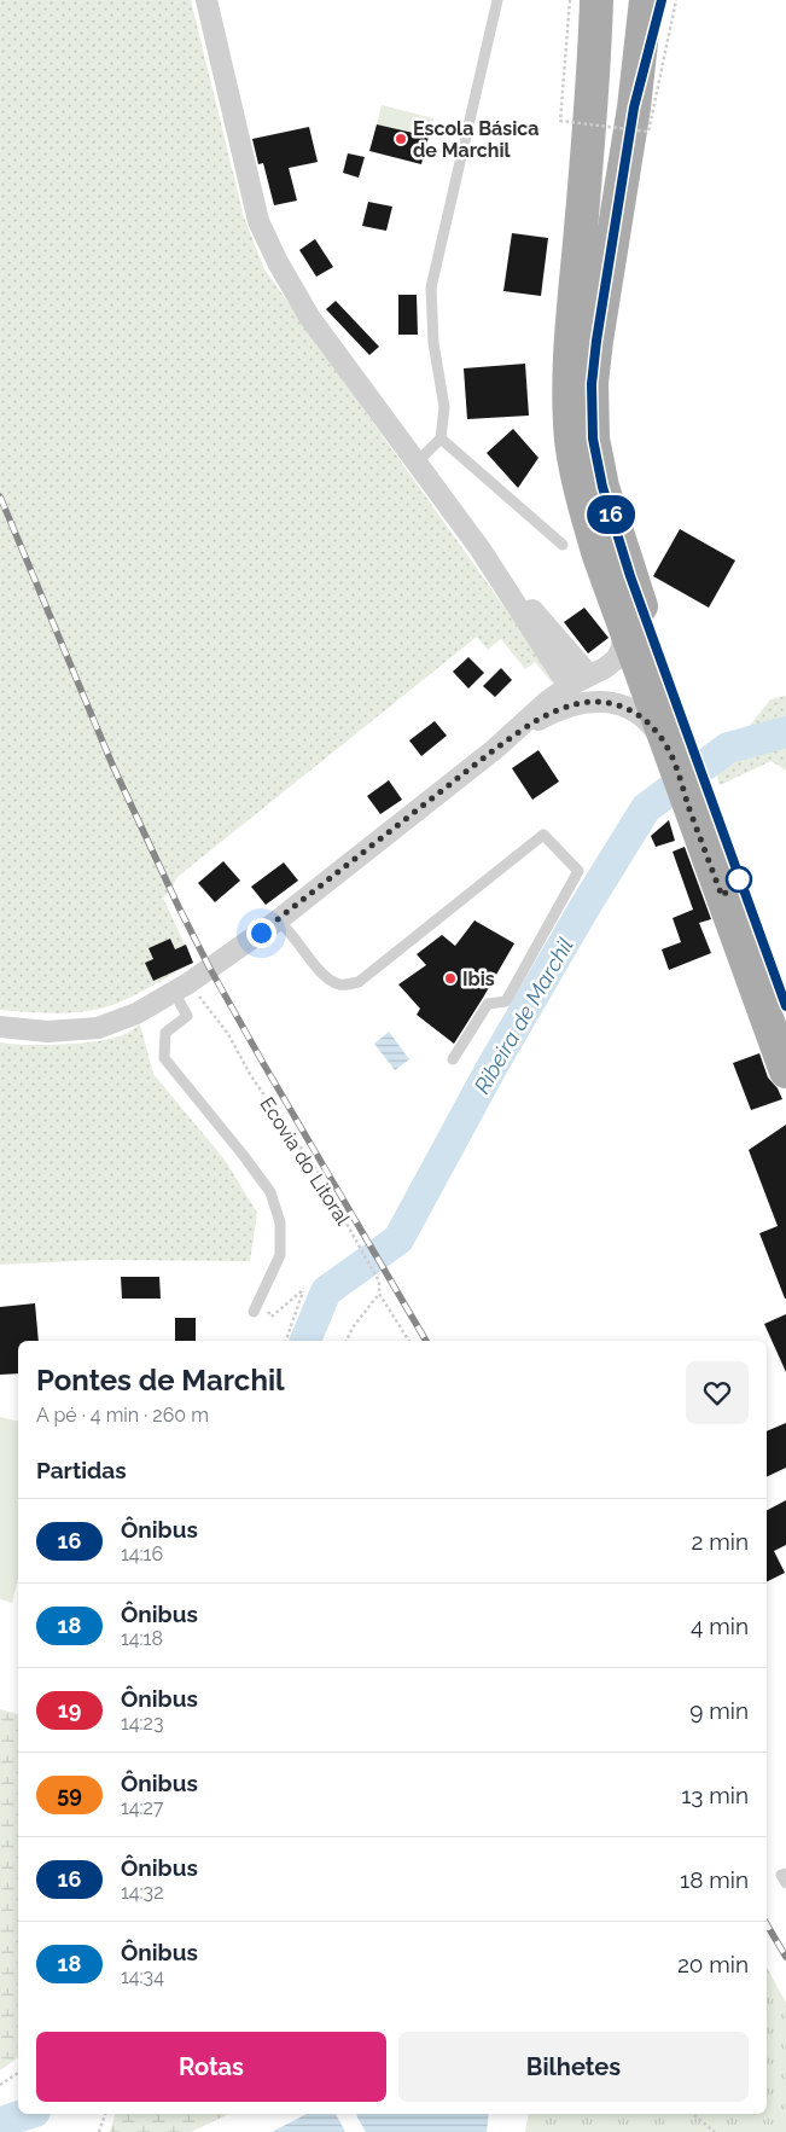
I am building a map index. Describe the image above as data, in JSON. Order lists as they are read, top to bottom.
{
  "streets": {
    "path": ["Ecovia do Litoral"]
  },
  "water": ["Ribeira de Marchil"],
  "places": ["Escola Básica de Marchil", "Ibis"],
  "lines": ["bus line 16"],
  "page": {
    "on_map": "16",
    "heading": [
      ["Pontes de Marchil", "A pé · 4 min · 260 m"],
      "Partidas"
    ],
    "list": [
      {
        "mark": "16",
        "name": "Ônibus",
        "note": "14:16",
        "value": "2 min"
      },
      {
        "mark": "18",
        "name": "Ônibus",
        "note": "14:18",
        "value": "4 min"
      },
      {
        "mark": "19",
        "name": "Ônibus",
        "note": "14:23",
        "value": "9 min"
      },
      {
        "mark": "59",
        "name": "Ônibus",
        "note": "14:27",
        "value": "13 min"
      },
      {
        "mark": "16",
        "name": "Ônibus",
        "note": "14:32",
        "value": "18 min"
      },
      {
        "mark": "18",
        "name": "Ônibus",
        "note": "14:34",
        "value": "20 min"
      }
    ],
    "buttons": ["Rotas", "Bilhetes"]
  }
}
